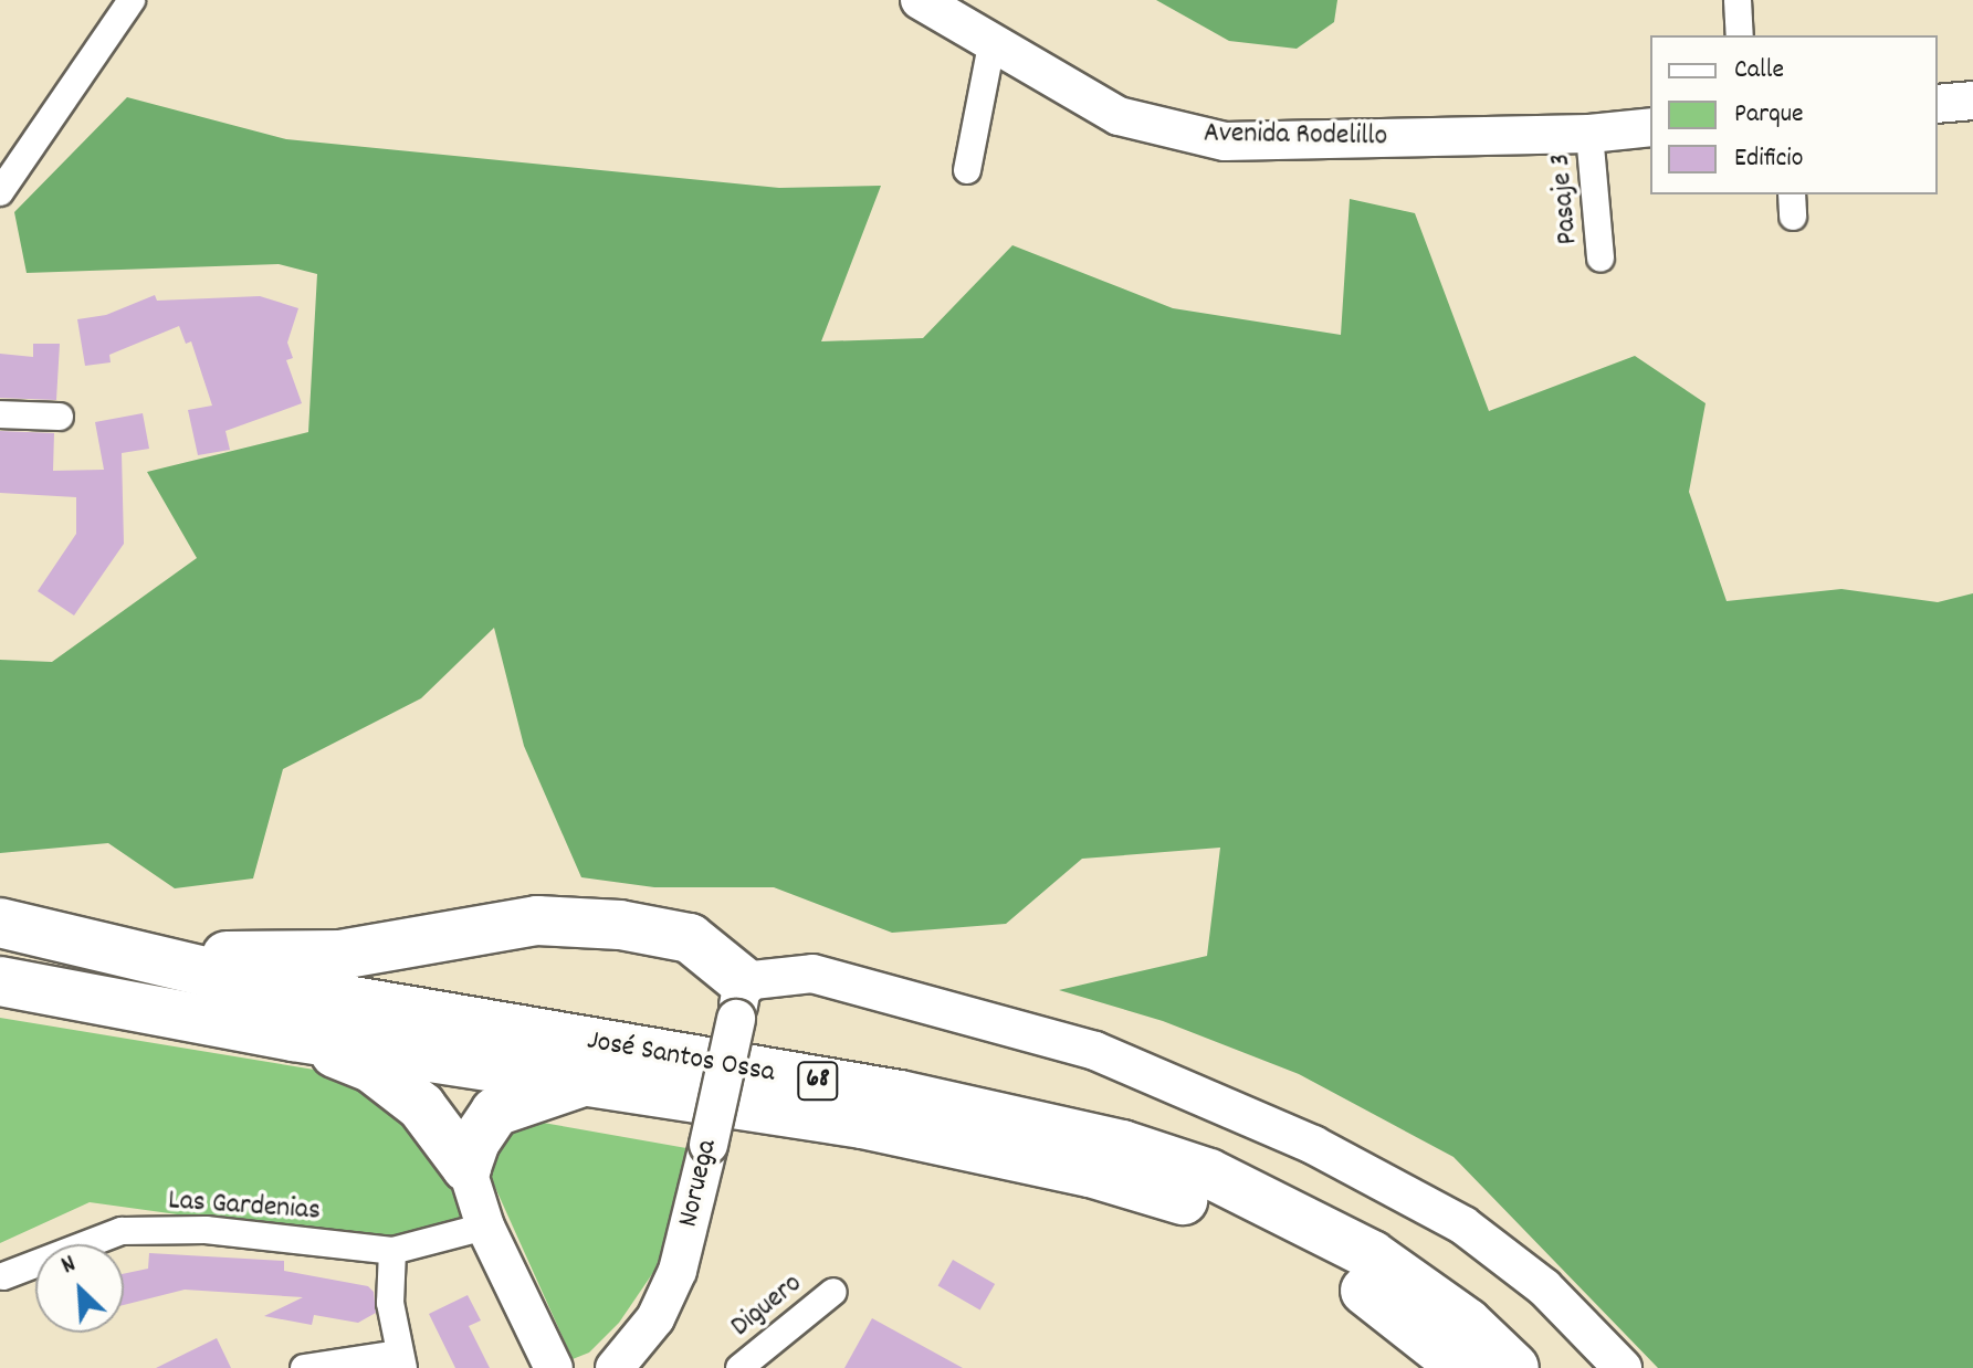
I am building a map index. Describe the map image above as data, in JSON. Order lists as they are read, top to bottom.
{
  "streets": {
    "highway": ["José Santos Ossa", "68"],
    "street": [
      "Avenida Rodelillo",
      "Pasaje 3",
      "Noruega",
      "Las Gardenias",
      "Diguero"
    ]
  },
  "crossings": [
    ["Avenida Rodelillo", "Pasaje 3"]
  ],
  "legend": ["Calle", "Parque", "Edificio"],
  "north": "top left"
}
